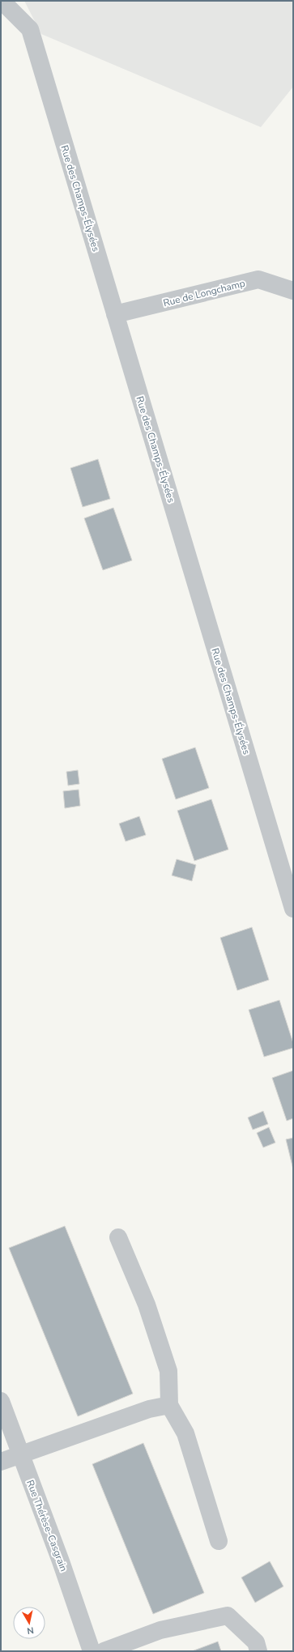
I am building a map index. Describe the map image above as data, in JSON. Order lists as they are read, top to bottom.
{
  "streets": {
    "street": ["Rue des Champs-Élysées", "Rue de Longchamp", "Rue Thérèse-Casgrain"]
  },
  "crossings": [
    ["Rue des Champs-Élysées", "Rue de Longchamp"]
  ],
  "north": "bottom"
}
